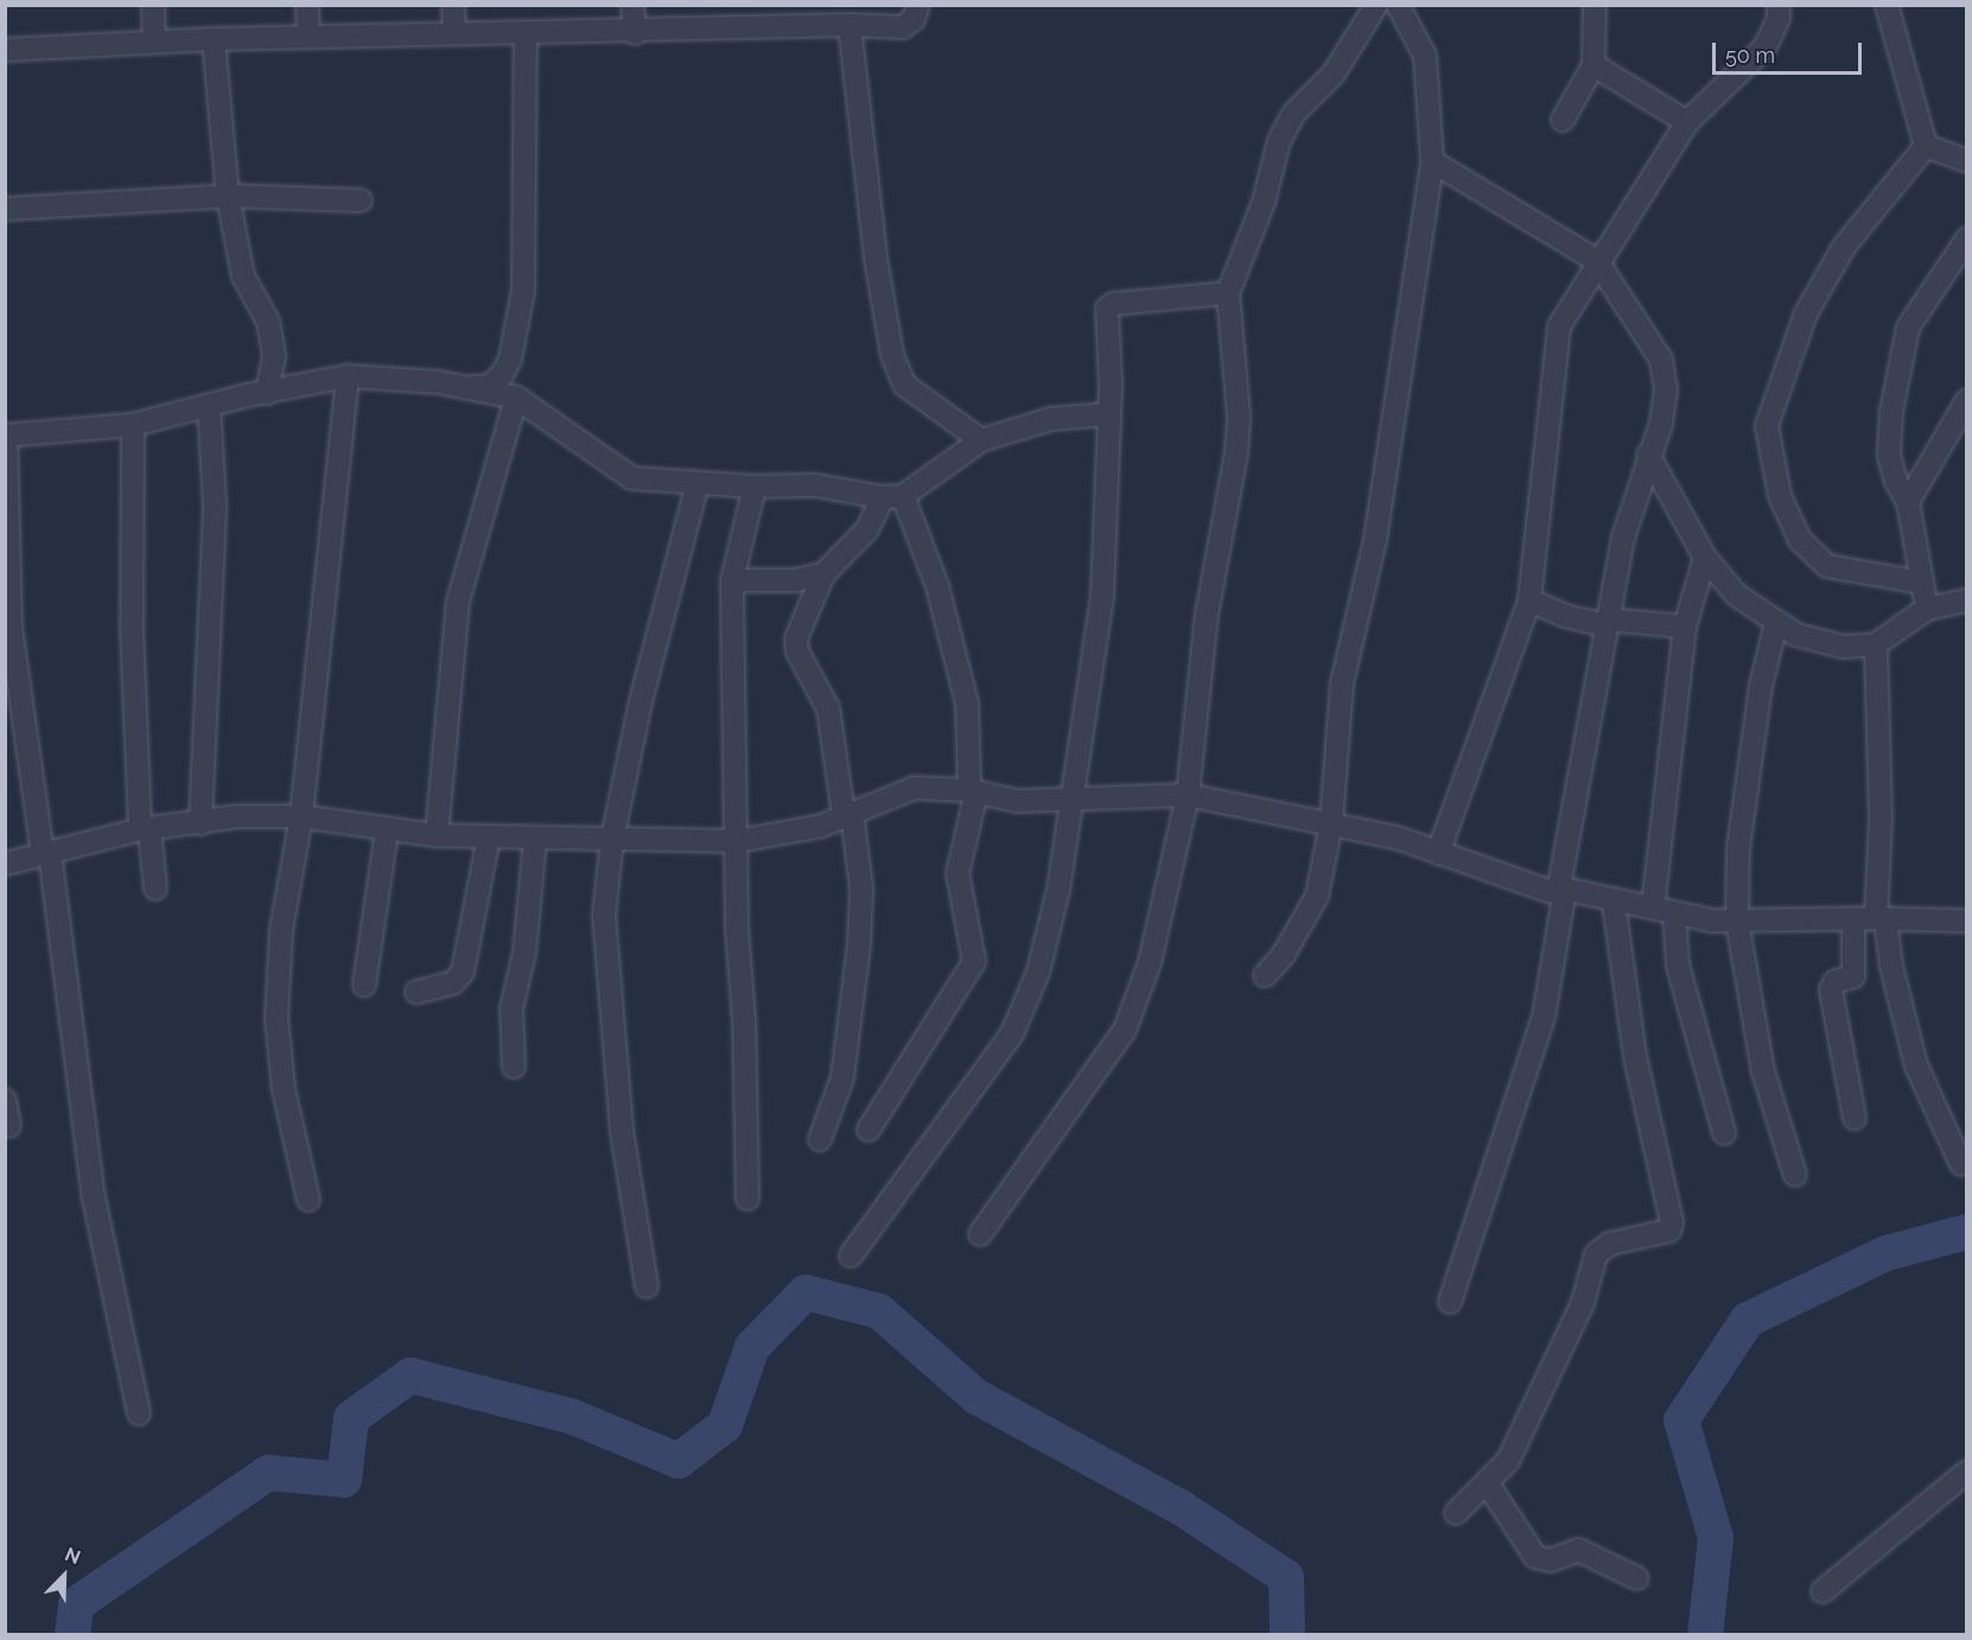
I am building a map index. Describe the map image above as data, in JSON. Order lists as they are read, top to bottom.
{
  "scale_bar": "50 m",
  "north": "top right"
}
